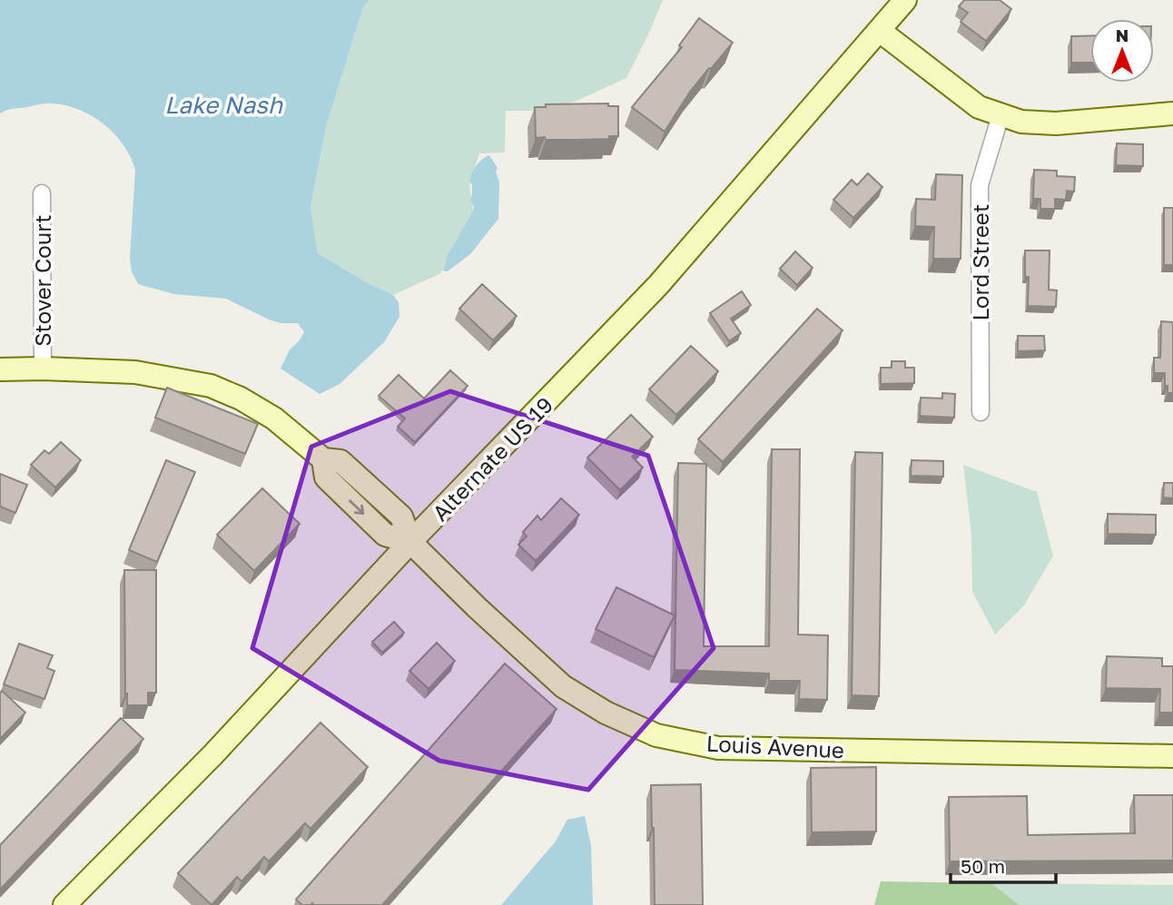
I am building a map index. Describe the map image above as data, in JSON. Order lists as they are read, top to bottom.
{
  "streets": {
    "street": [
      "Lord Street",
      "Stover Court",
      "Alternate US 19",
      "Louis Avenue"
    ]
  },
  "crossings": [
    ["Alternate US 19", "Louis Avenue"]
  ],
  "water": ["Lake Nash"],
  "scale_bar": "50 m",
  "north": "top"
}
